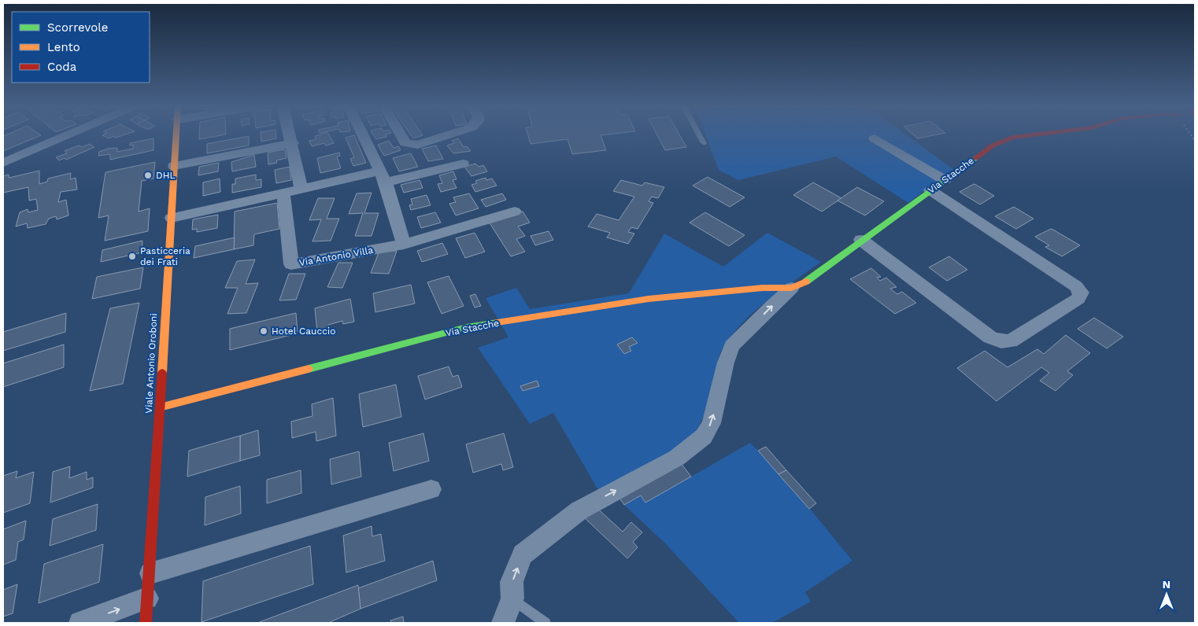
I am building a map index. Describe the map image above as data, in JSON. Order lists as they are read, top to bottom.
{
  "streets": {
    "street": ["Via Stacche", "Via Antonio Villa", "Viale Antonio Oroboni"]
  },
  "crossings": [
    ["Via Stacche", "Viale Antonio Oroboni"]
  ],
  "places": ["DHL", "Pasticceria dei Frati", "Hotel Cauccio"],
  "legend": ["Scorrevole", "Lento", "Coda"],
  "north": "top"
}
